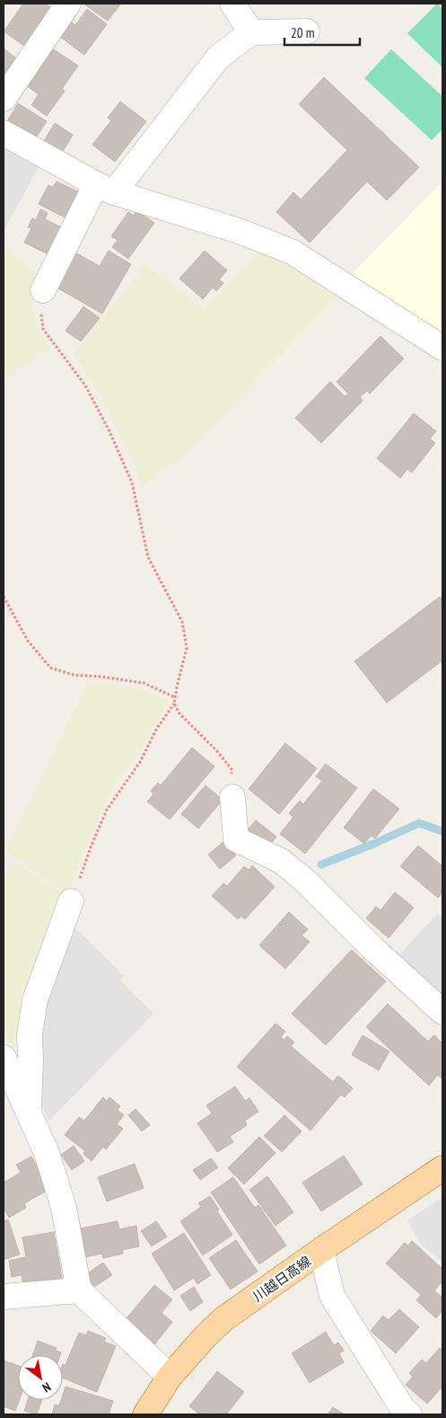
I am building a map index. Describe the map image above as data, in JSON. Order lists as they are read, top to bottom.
{
  "streets": {
    "main road": ["川越日高線"]
  },
  "scale_bar": "20 m",
  "north": "bottom right"
}
